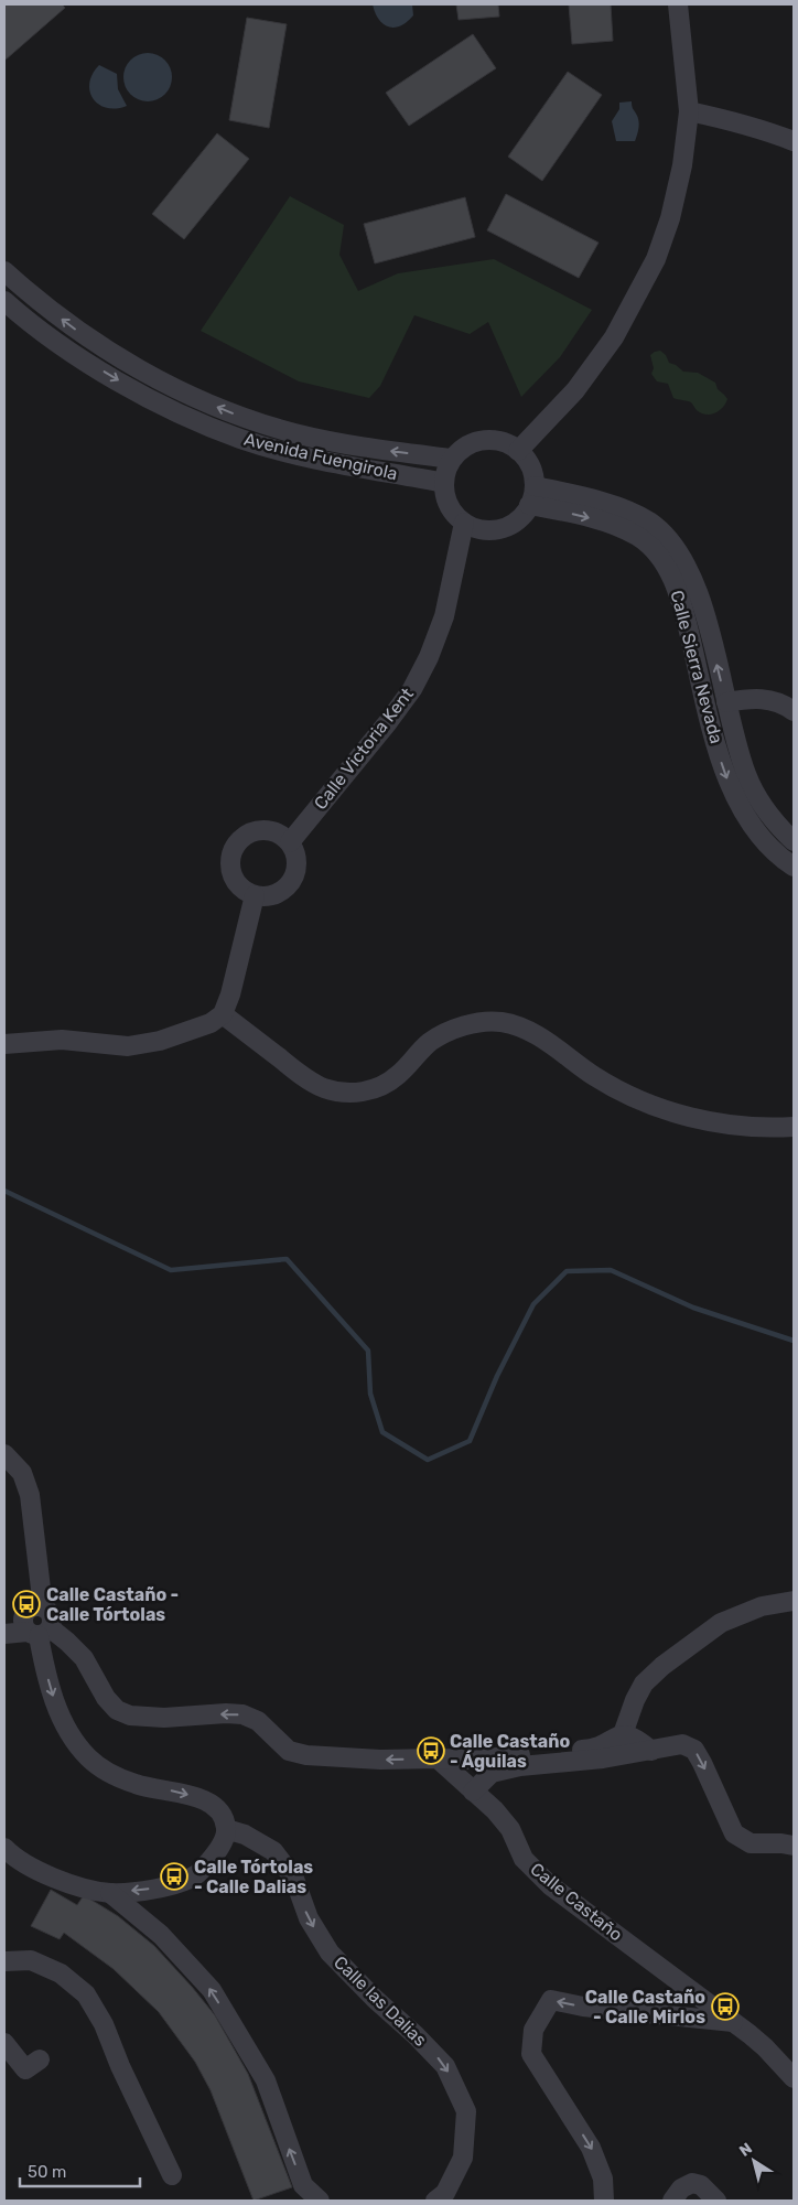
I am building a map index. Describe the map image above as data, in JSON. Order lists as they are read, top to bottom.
{
  "streets": {
    "street": [
      "Avenida Fuengirola",
      "Calle Sierra Nevada",
      "Calle Victoria Kent",
      "Calle Castaño",
      "Calle las Dalias"
    ]
  },
  "crossings": [
    ["Avenida Fuengirola", "Calle Sierra Nevada"],
    ["Avenida Fuengirola", "Calle Victoria Kent"],
    ["Calle Sierra Nevada", "Calle Victoria Kent"]
  ],
  "places": {
    "bus stop": [
      "Calle Castaño - Calle Tórtolas",
      "Calle Castaño - Águilas",
      "Calle Tórtolas - Calle Dalias",
      "Calle Castaño - Calle Mirlos"
    ]
  },
  "scale_bar": "50 m",
  "north": "top left"
}
